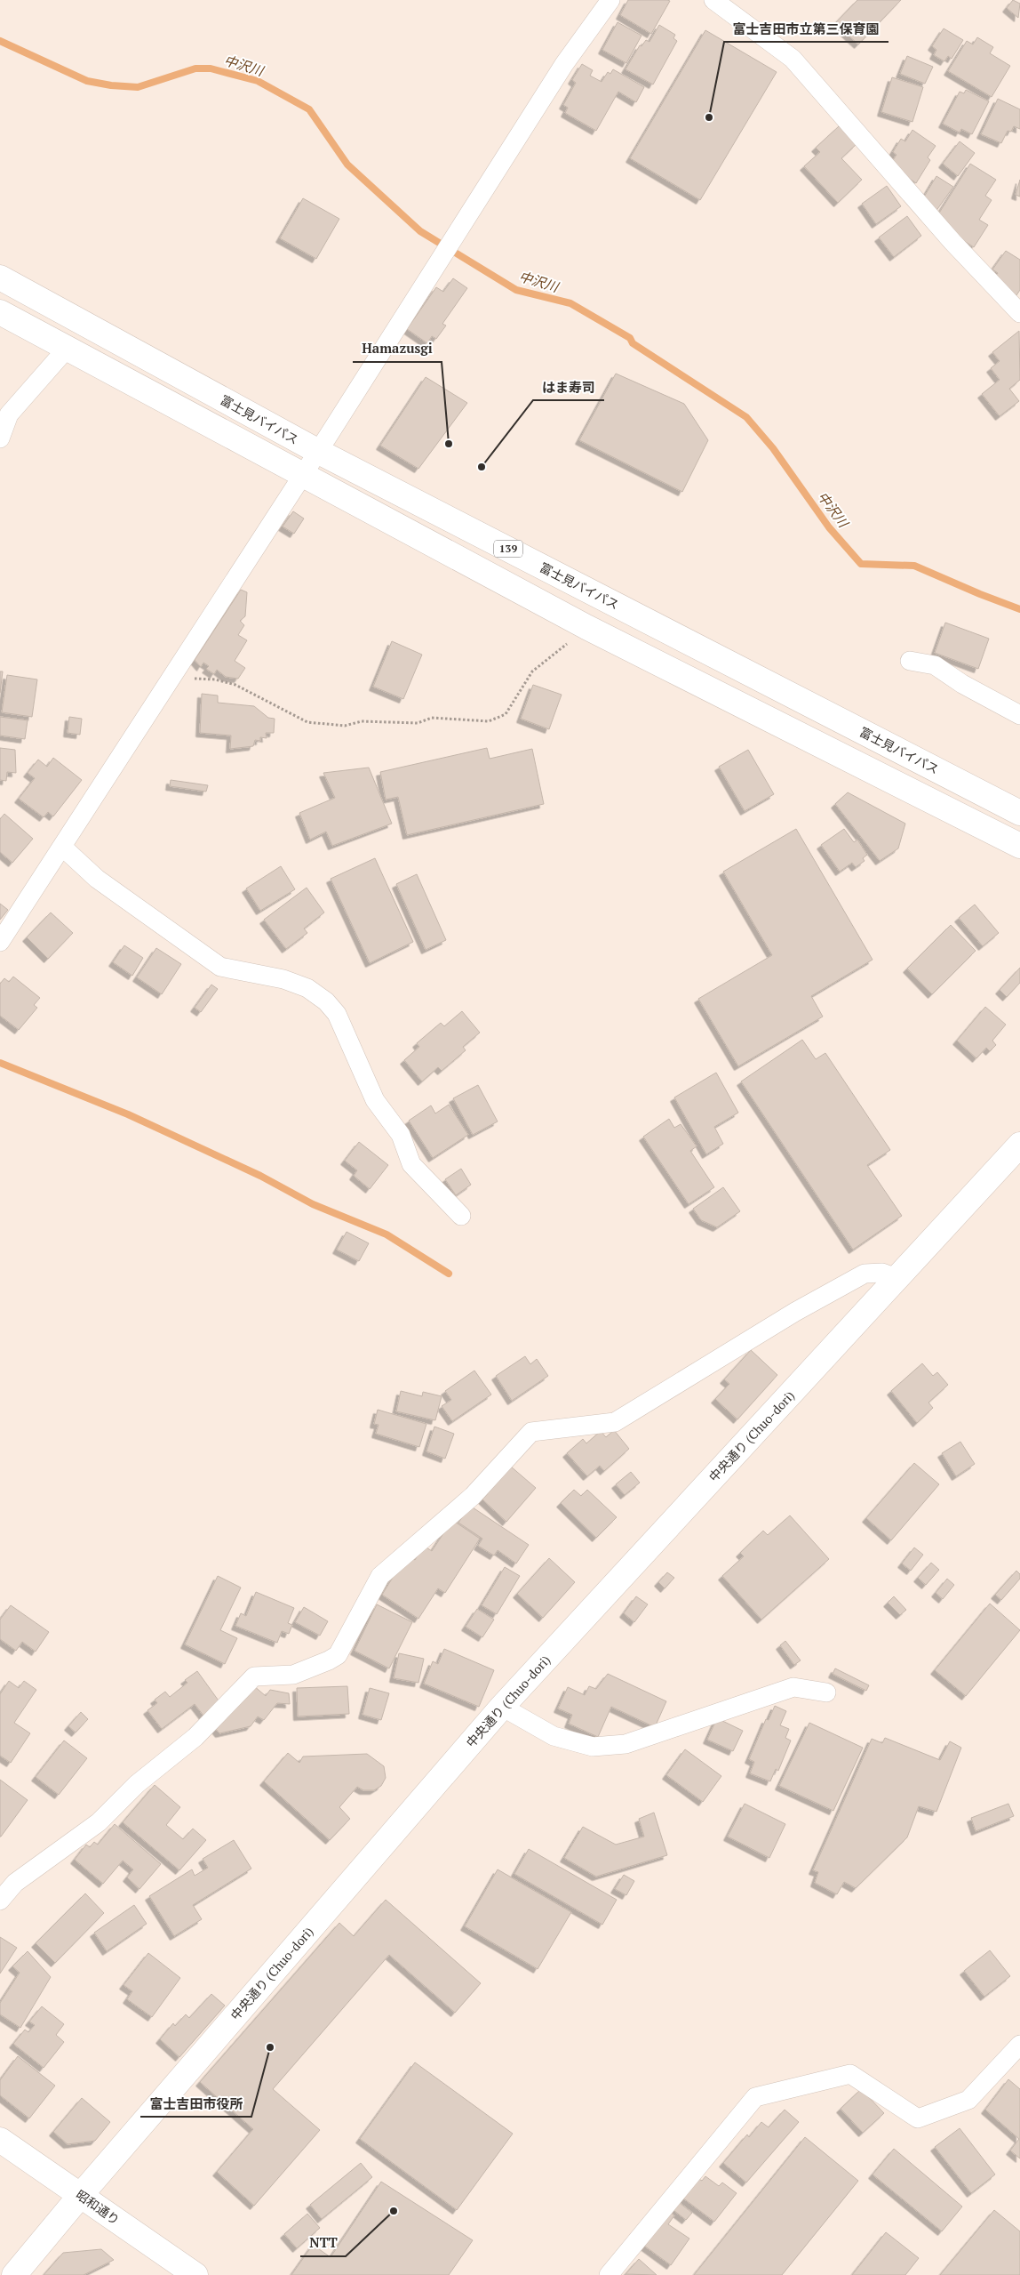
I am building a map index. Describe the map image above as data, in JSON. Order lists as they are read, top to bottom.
{
  "streets": {
    "main road": [
      "富士見バイパス",
      "139",
      "中央通り (Chuo-dori)",
      "昭和通り"
    ]
  },
  "crossings": [
    ["中央通り (Chuo-dori)", "昭和通り"]
  ],
  "water": ["中沢川"],
  "places": [
    "富士吉田市立第三保育園",
    "Hamazusgi",
    "はま寿司",
    "富士吉田市役所",
    "NTT"
  ]
}
